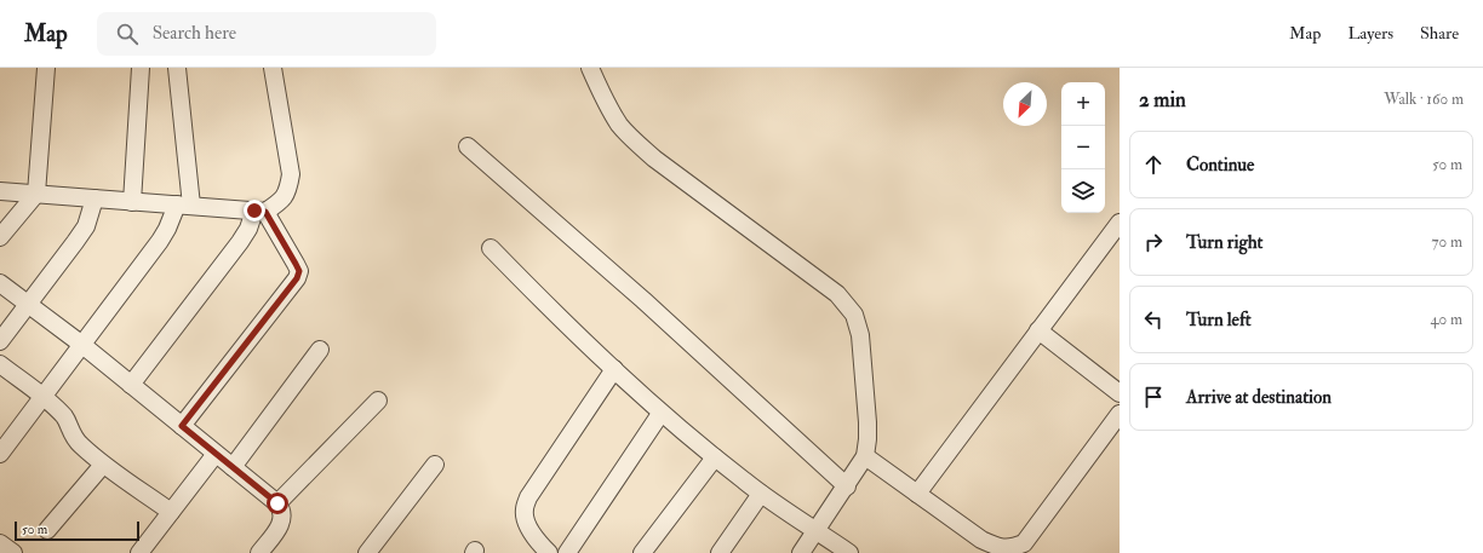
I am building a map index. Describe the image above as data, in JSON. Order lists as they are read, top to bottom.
{
  "scale_bar": "50 m",
  "north": "bottom left",
  "page": {
    "header": "Map",
    "search": "Search here",
    "nav": ["Map", "Layers", "Share"],
    "heading": ["2 min", "Walk · 160 m"],
    "map_buttons": ["+", "−"],
    "list": [
      ["Continue", "50 m"],
      ["Turn right", "70 m"],
      ["Turn left", "40 m"],
      "Arrive at destination"
    ],
    "scale": "50 m"
  }
}
